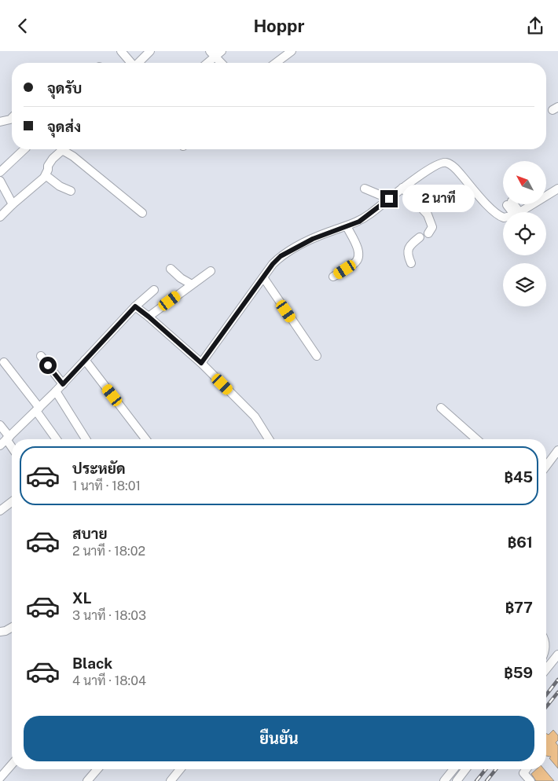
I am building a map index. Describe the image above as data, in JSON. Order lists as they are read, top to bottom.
{
  "north": "top left",
  "page": {
    "header": "Hoppr",
    "banner": ["จุดรับ", "จุดส่ง"],
    "bubble": "2 นาที",
    "list": [
      {
        "name": "ประหยัด",
        "note": "1 นาที · 18:01",
        "value": "฿45"
      },
      {
        "name": "สบาย",
        "note": "2 นาที · 18:02",
        "value": "฿61"
      },
      {
        "name": "XL",
        "note": "3 นาที · 18:03",
        "value": "฿77"
      },
      {
        "name": "Black",
        "note": "4 นาที · 18:04",
        "value": "฿59"
      }
    ],
    "buttons": "ยืนยัน"
  }
}
